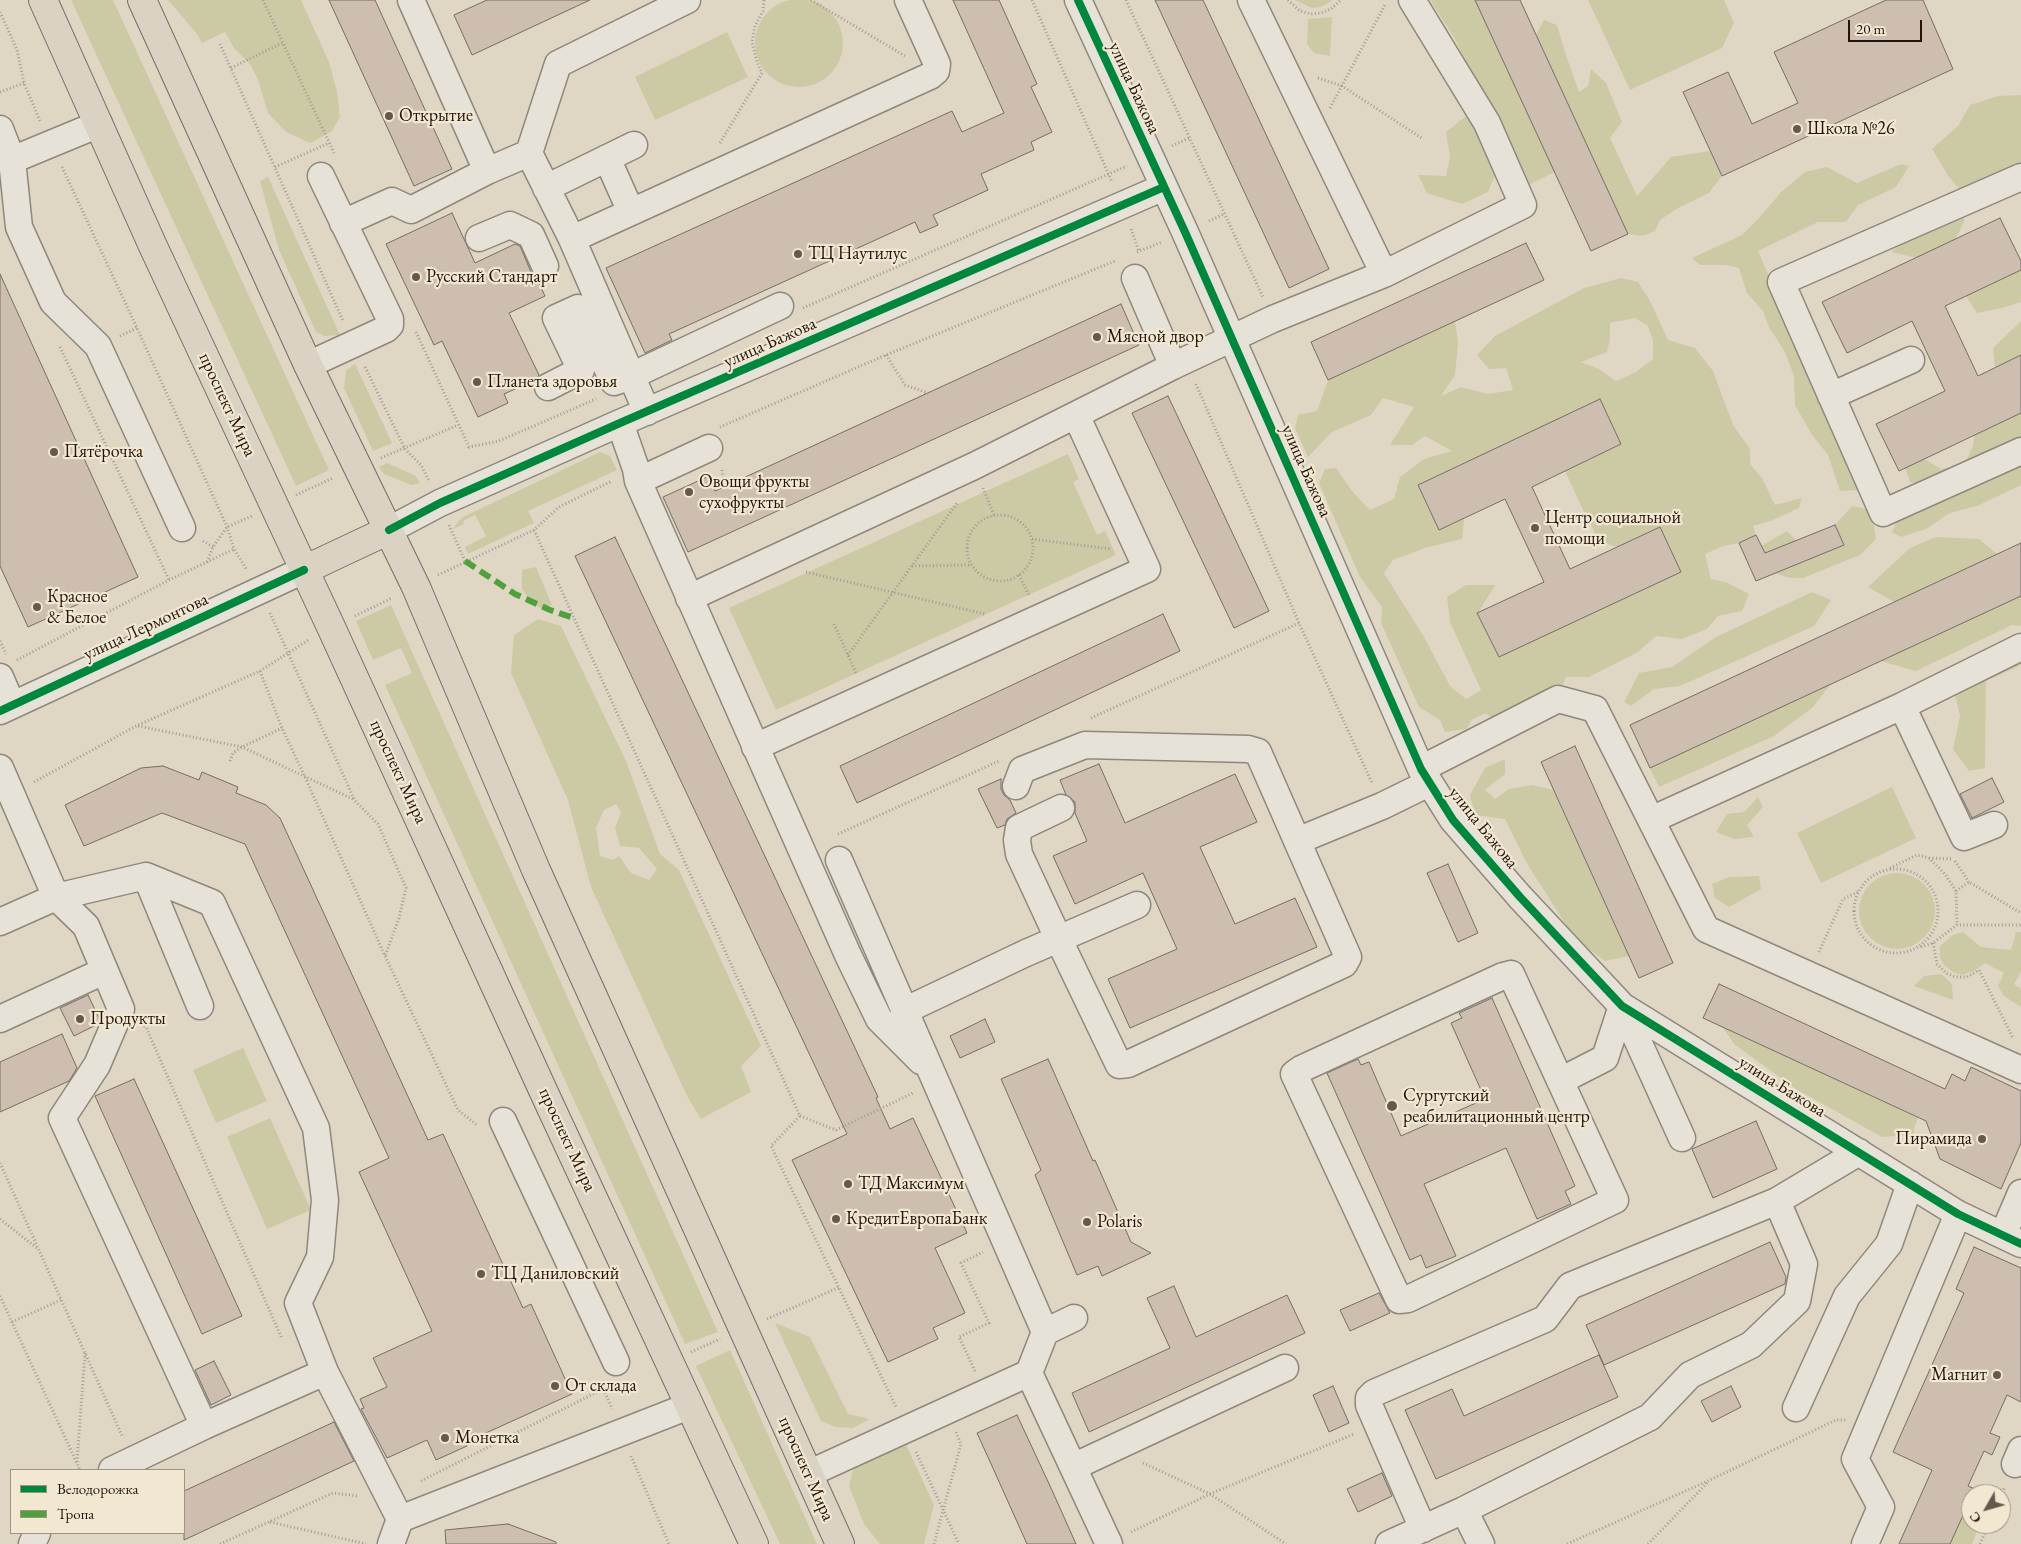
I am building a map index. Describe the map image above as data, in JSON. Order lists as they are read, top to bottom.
{
  "streets": {
    "main road": ["улица Бажова", "проспект Мира"],
    "street": ["улица Лермонтова"]
  },
  "crossings": [
    ["улица Бажова", "проспект Мира"],
    ["улица Бажова", "улица Лермонтова"],
    ["проспект Мира", "улица Лермонтова"]
  ],
  "places": [
    "Открытие",
    "Школа №26",
    "ТЦ Наутилус",
    "Русский Стандарт",
    "Мясной двор",
    "Планета здоровья",
    "Пятёрочка",
    "Овощи фрукты сухофрукты",
    "Центр социальной помощи",
    "Красное & Белое",
    "Продукты",
    "Сургутский реабилитационный центр",
    "Пирамида",
    "ТД Максимум",
    "КредитЕвропаБанк",
    "Polaris",
    "ТЦ Даниловский",
    "Магнит",
    "От склада",
    "Монетка"
  ],
  "legend": ["Велодорожка", "Тропа"],
  "scale_bar": "20 m",
  "north": "bottom left"
}
